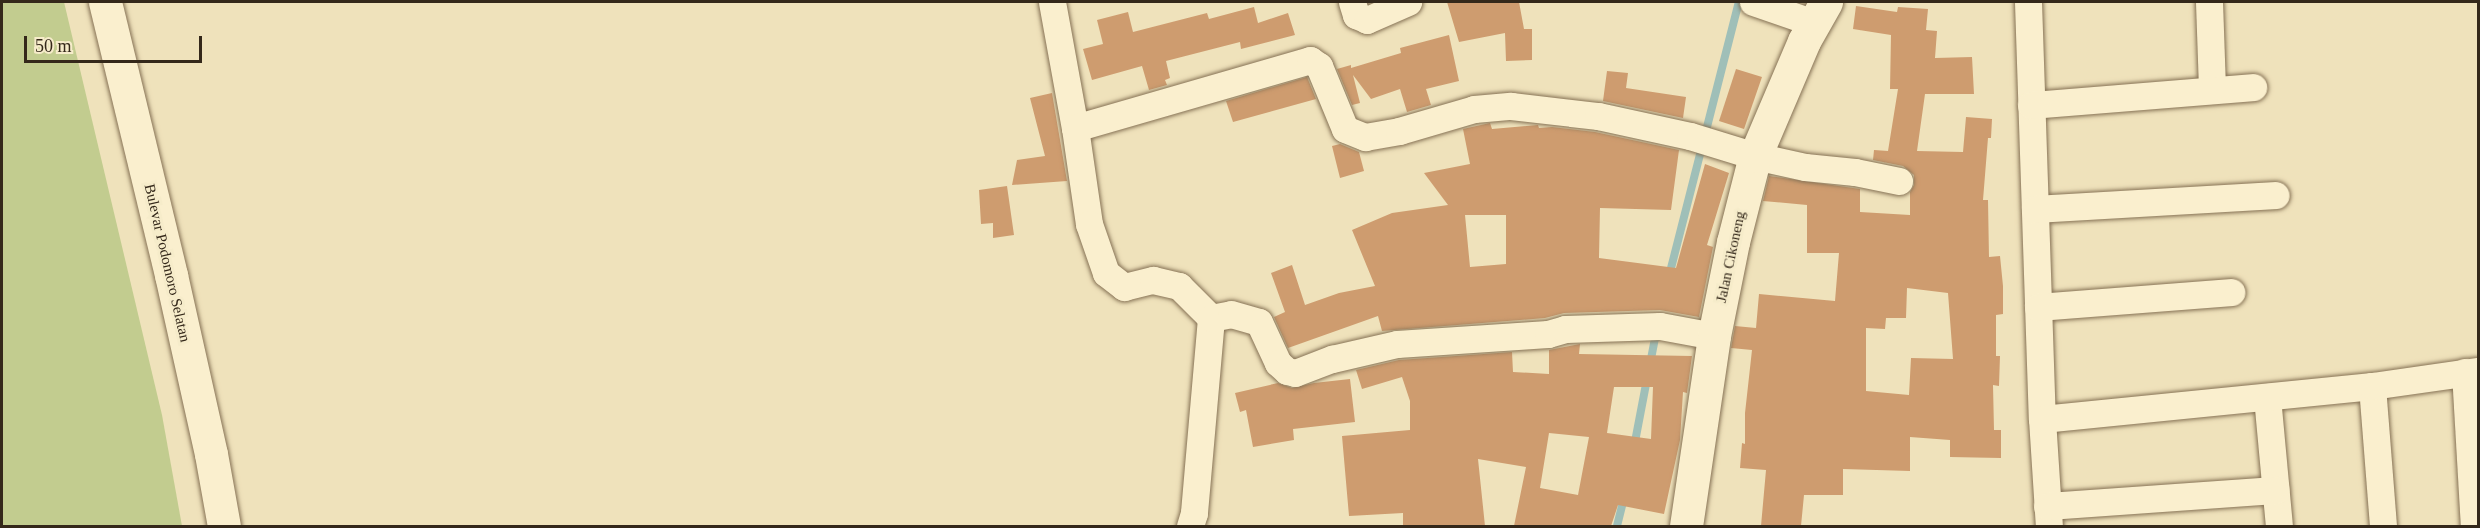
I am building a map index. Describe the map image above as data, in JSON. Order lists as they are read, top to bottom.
{
  "streets": {
    "street": ["Jalan Cikoneng", "Bulevar Podomoro Selatan"]
  },
  "scale_bar": "50 m"
}
